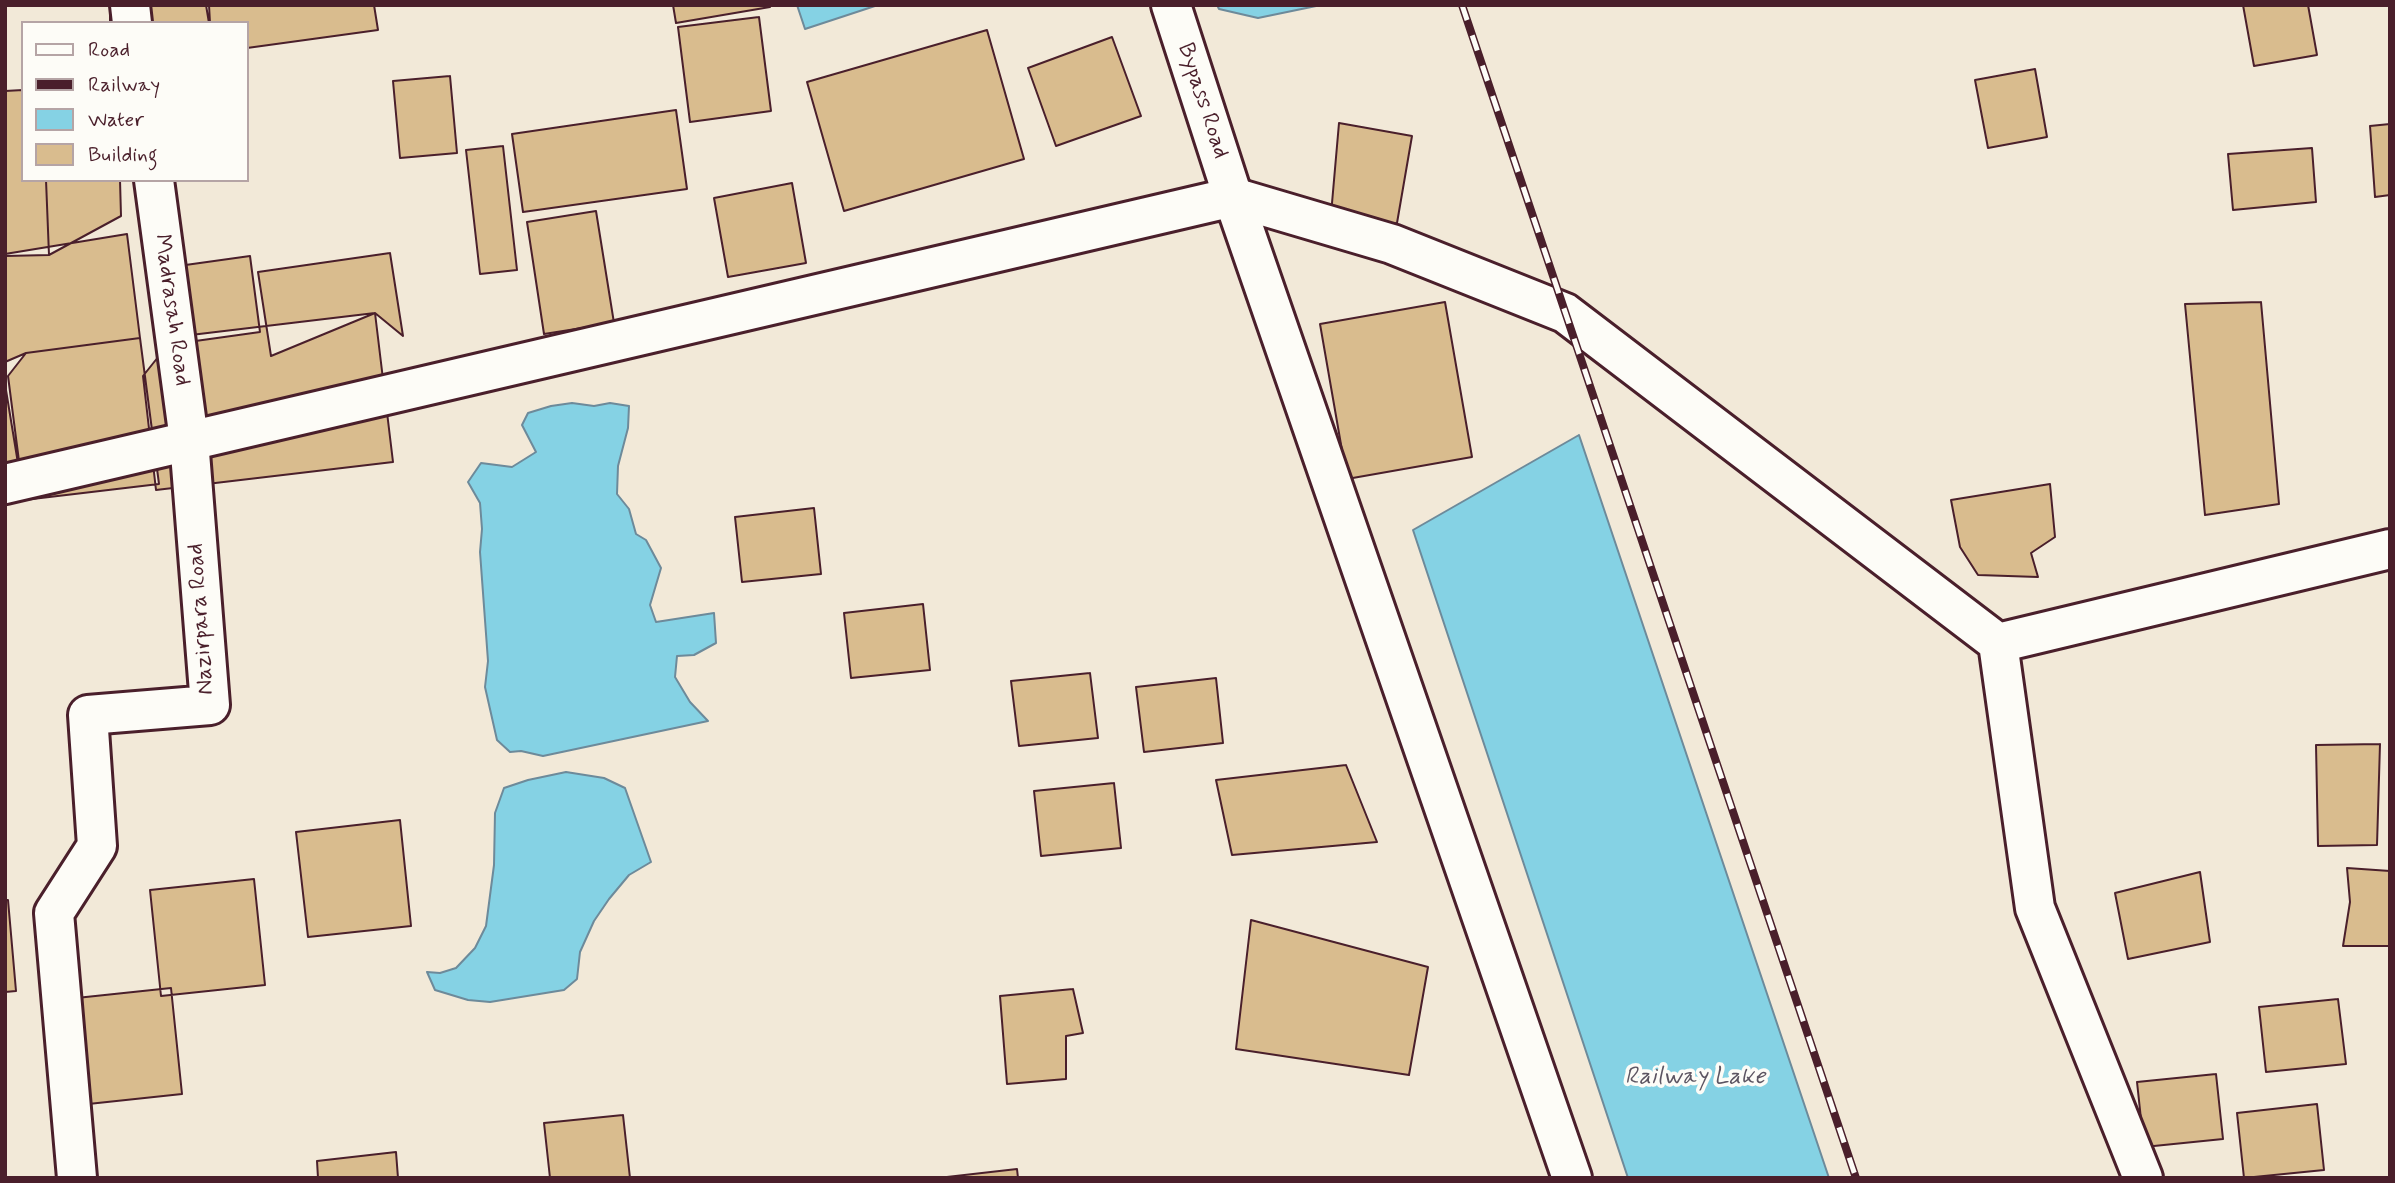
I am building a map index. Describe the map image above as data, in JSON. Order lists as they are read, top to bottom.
{
  "streets": {
    "street": ["Bypass Road", "Madrasah Road", "Nazirpara Road"]
  },
  "crossings": [
    ["Madrasah Road", "Nazirpara Road"]
  ],
  "water": ["Railway Lake"],
  "legend": [
    "Road",
    "Railway",
    "Water",
    "Building"
  ]
}
